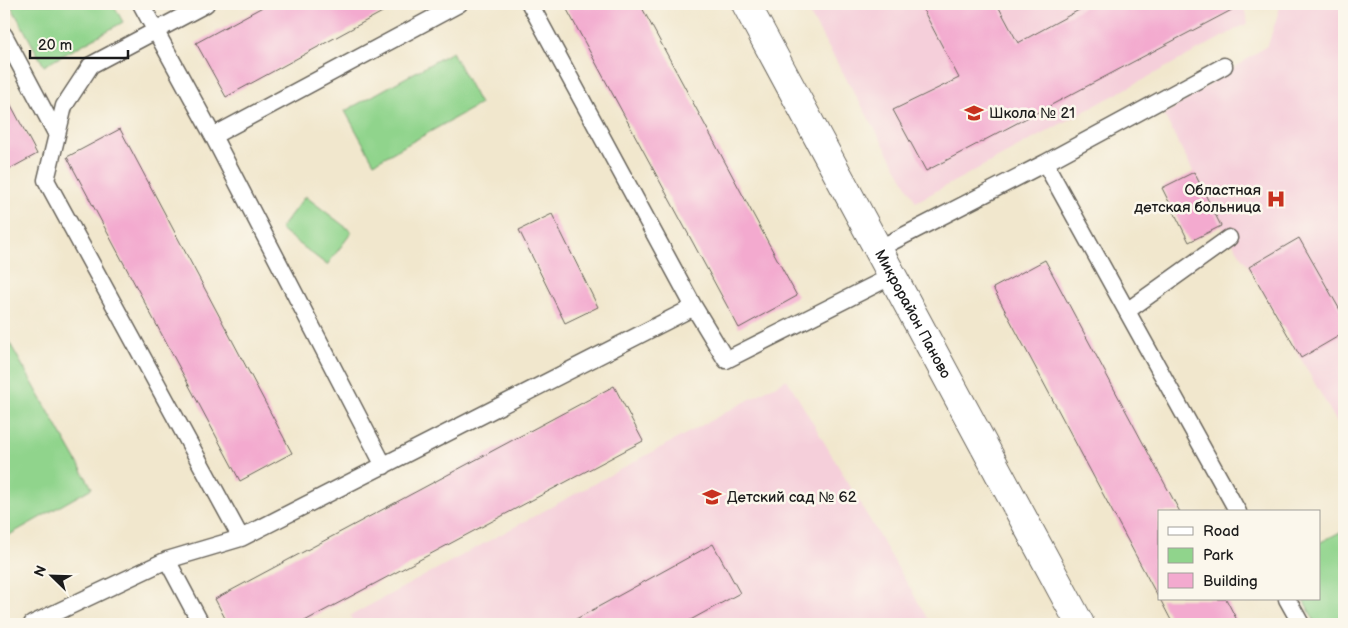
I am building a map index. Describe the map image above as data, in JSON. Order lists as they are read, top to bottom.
{
  "streets": {
    "street": ["Микрорайон Паново"]
  },
  "places": {
    "school or university": ["Школа № 21", "Детский сад № 62"],
    "hospital": ["Областная детская больница"]
  },
  "legend": ["Road", "Park", "Building"],
  "scale_bar": "20 m",
  "north": "top left"
}
